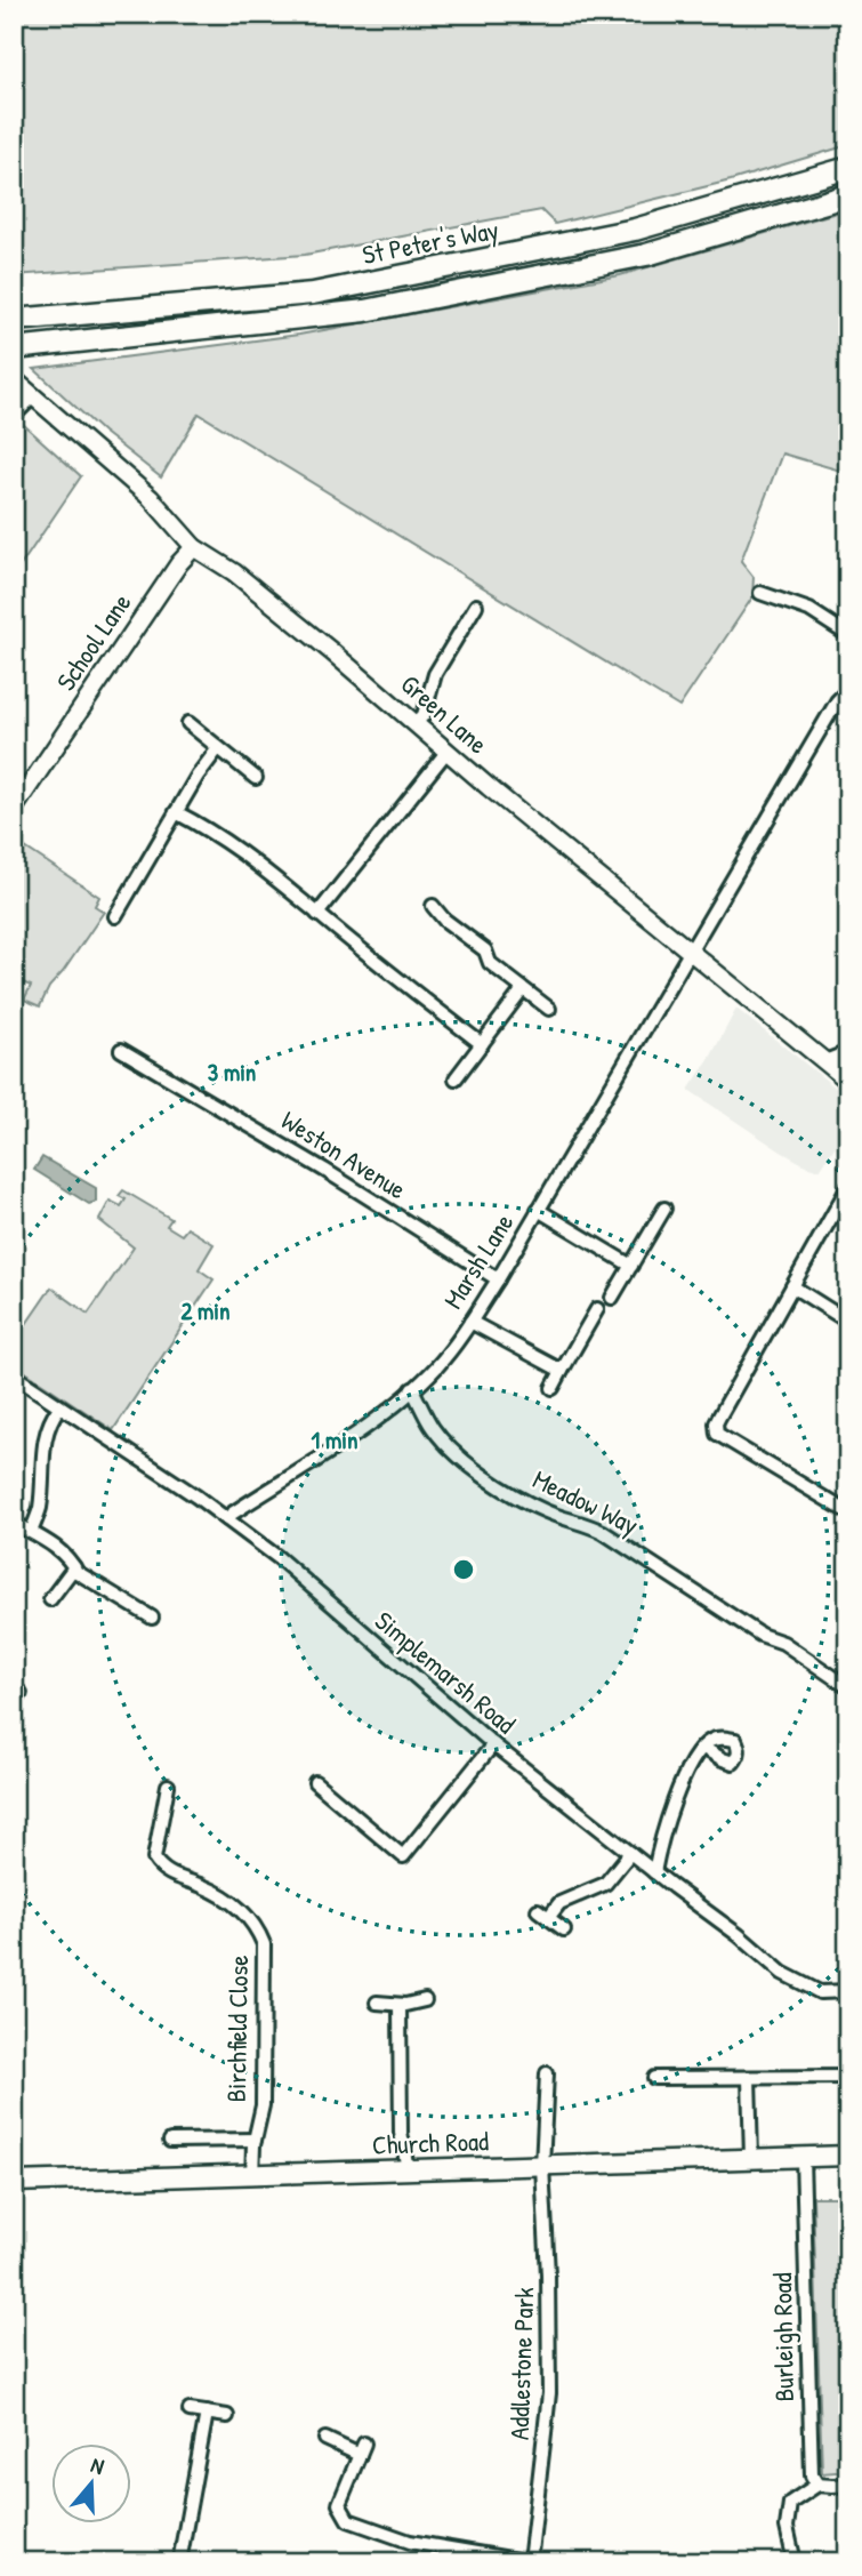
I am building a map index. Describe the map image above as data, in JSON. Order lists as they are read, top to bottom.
{
  "streets": {
    "main road": ["St Peter's Way", "Church Road"],
    "street": [
      "School Lane",
      "Green Lane",
      "Weston Avenue",
      "Marsh Lane",
      "Meadow Way",
      "Simplemarsh Road",
      "Birchfield Close",
      "Burleigh Road",
      "Addlestone Park"
    ]
  },
  "crossings": [
    ["School Lane", "Green Lane"],
    ["Green Lane", "Marsh Lane"],
    ["Weston Avenue", "Marsh Lane"],
    ["Marsh Lane", "Meadow Way"],
    ["Marsh Lane", "Simplemarsh Road"],
    ["Birchfield Close", "Church Road"],
    ["Church Road", "Burleigh Road"],
    ["Church Road", "Addlestone Park"]
  ],
  "north": "top",
  "rings": ["3 min", "2 min", "1 min"]
}
